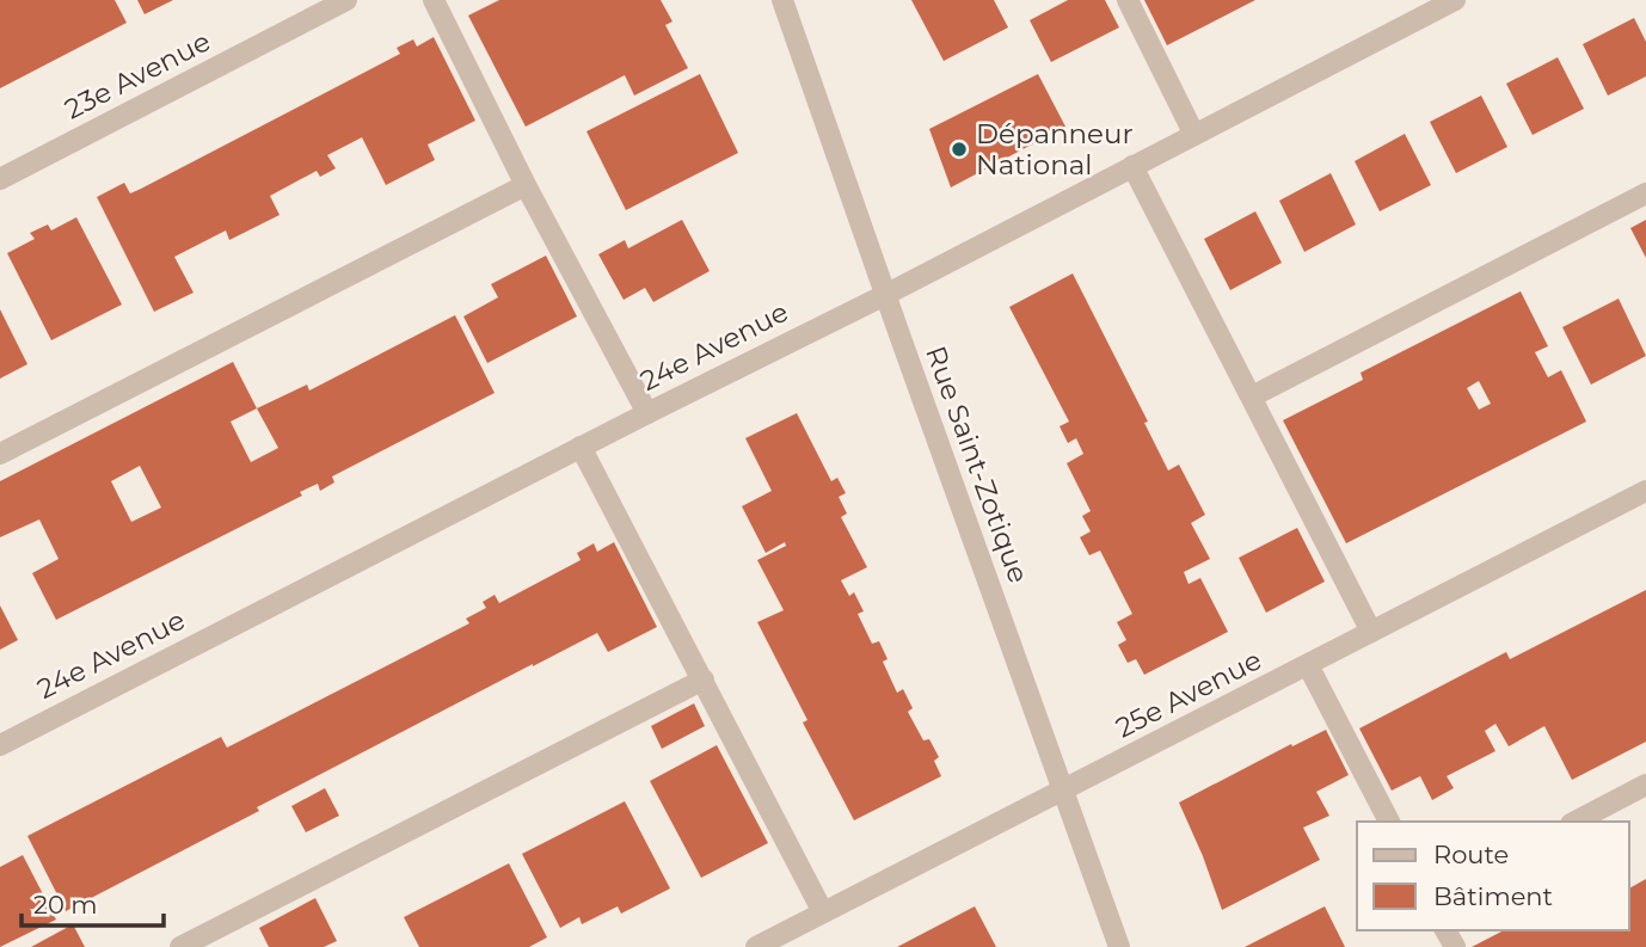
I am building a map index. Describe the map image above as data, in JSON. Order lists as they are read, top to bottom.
{
  "streets": {
    "street": [
      "23e Avenue",
      "24e Avenue",
      "Rue Saint-Zotique",
      "25e Avenue"
    ]
  },
  "crossings": [
    ["24e Avenue", "Rue Saint-Zotique"],
    ["Rue Saint-Zotique", "25e Avenue"]
  ],
  "places": ["Dépanneur National"],
  "legend": ["Route", "Bâtiment"],
  "scale_bar": "20 m"
}
